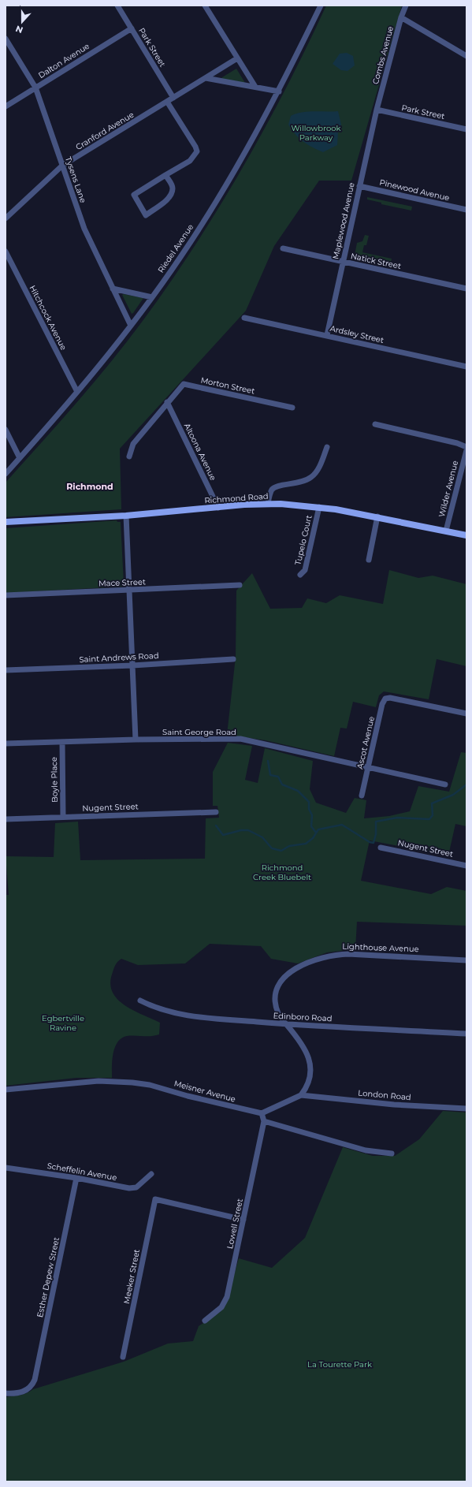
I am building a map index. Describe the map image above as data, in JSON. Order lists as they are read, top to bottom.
{
  "streets": {
    "street": [
      "Park Street",
      "Combs Avenue",
      "Dalton Avenue",
      "Cranford Avenue",
      "Tysens Lane",
      "Pinewood Avenue",
      "Maplewood Avenue",
      "Riedel Avenue",
      "Natick Street",
      "Hitchcock Avenue",
      "Ardsley Street",
      "Morton Street",
      "Altoona Avenue",
      "Wilder Avenue",
      "Richmond Road",
      "Tupelo Court",
      "Mace Street",
      "Saint Andrews Road",
      "Saint George Road",
      "Ascot Avenue",
      "Boyle Place",
      "Nugent Street",
      "Lighthouse Avenue",
      "Edinboro Road",
      "Meisner Avenue",
      "London Road",
      "Scheffelin Avenue",
      "Lowell Street",
      "Meeker Street",
      "Esther Depew Street"
    ]
  },
  "crossings": [
    ["Park Street", "Combs Avenue"],
    ["Park Street", "Dalton Avenue"],
    ["Park Street", "Cranford Avenue"],
    ["Park Street", "Maplewood Avenue"],
    ["Combs Avenue", "Maplewood Avenue"],
    ["Dalton Avenue", "Tysens Lane"],
    ["Cranford Avenue", "Tysens Lane"],
    ["Tysens Lane", "Riedel Avenue"],
    ["Pinewood Avenue", "Maplewood Avenue"],
    ["Maplewood Avenue", "Natick Street"],
    ["Maplewood Avenue", "Ardsley Street"],
    ["Riedel Avenue", "Hitchcock Avenue"],
    ["Morton Street", "Altoona Avenue"],
    ["Altoona Avenue", "Richmond Road"],
    ["Wilder Avenue", "Richmond Road"],
    ["Richmond Road", "Tupelo Court"],
    ["Saint George Road", "Ascot Avenue"],
    ["Saint George Road", "Boyle Place"],
    ["Boyle Place", "Nugent Street"],
    ["Lighthouse Avenue", "Edinboro Road"],
    ["Scheffelin Avenue", "Esther Depew Street"],
    ["Lowell Street", "Meeker Street"]
  ],
  "districts": ["Richmond"],
  "parks": [
    "Willowbrook Parkway",
    "Richmond Creek Bluebelt",
    "Egbertville Ravine",
    "La Tourette Park"
  ],
  "north": "bottom"
}
